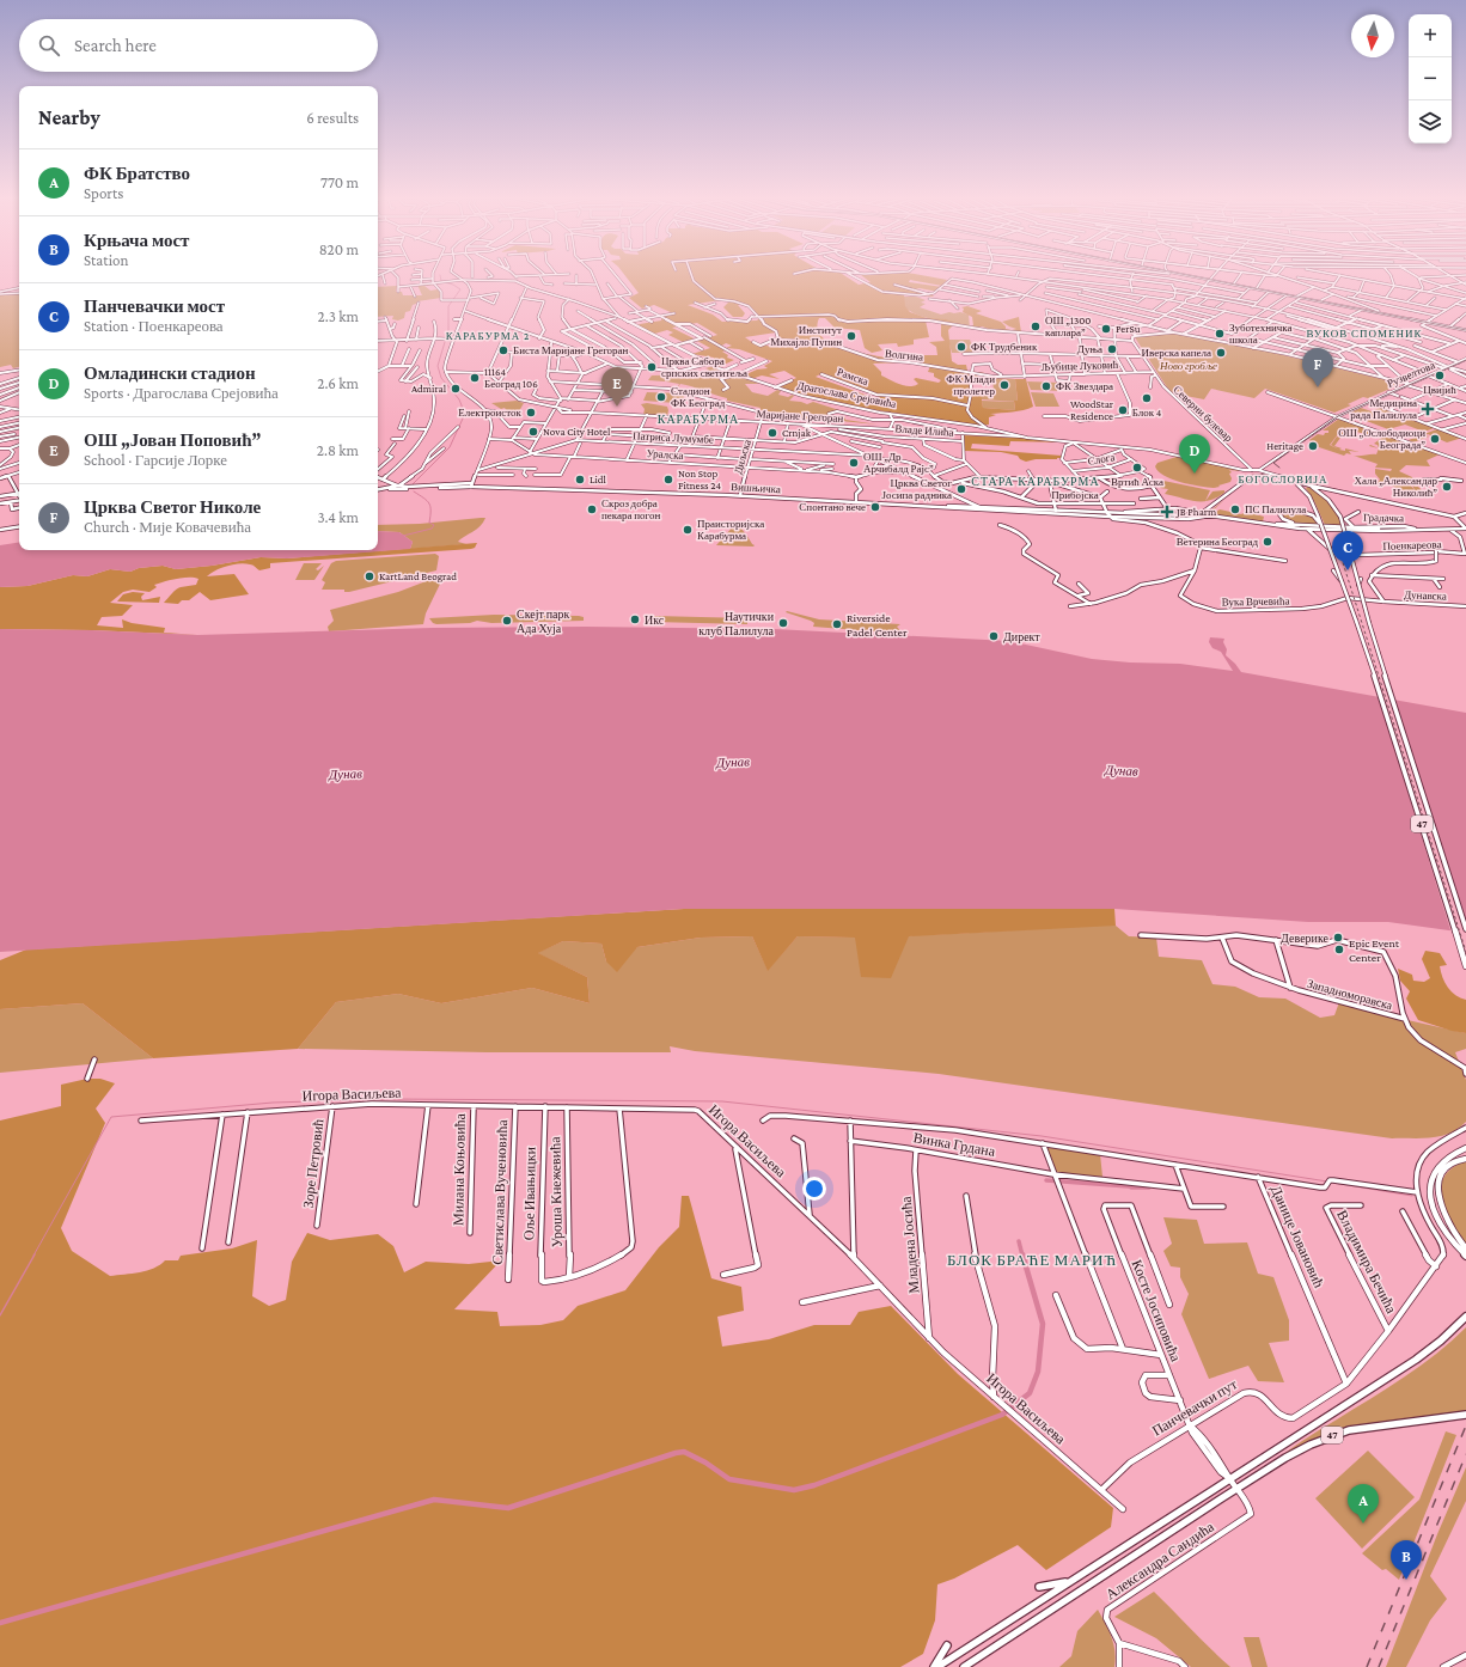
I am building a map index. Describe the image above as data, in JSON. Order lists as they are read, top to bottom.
{
  "streets": {
    "main road": [
      "Рузвелтова",
      "Драгослава Срејовића",
      "Вишњичка",
      "Поенкареова",
      "Дунавска",
      "47"
    ],
    "street": [
      "Волгина",
      "Љубице Луковић",
      "Рамска",
      "Северни булевар",
      "Маријане Грегоран",
      "Владе Илића",
      "Патриса Лумумбе",
      "Уралска",
      "Диљска",
      "Слога",
      "Прибојска",
      "Градачка",
      "Вука Врчевића",
      "Западноморавска",
      "Игора Васиљева",
      "Винка Грдана",
      "Зоре Петровић",
      "Милана Коњовића",
      "Светислава Вученовића",
      "Уроша Кнежевића",
      "Оље Ивањицки",
      "Данице Јовановић",
      "Младена Јосића",
      "Владимира Бечића",
      "Косте Јосиповића",
      "Панчевачки пут",
      "Александра Сандића"
    ]
  },
  "crossings": [
    ["Волгина", "Љубице Луковић"],
    ["Љубице Луковић", "Северни булевар"],
    ["Драгослава Срејовића", "Северни булевар"],
    ["Драгослава Срејовића", "Маријане Грегоран"],
    ["Маријане Грегоран", "Диљска"],
    ["Патриса Лумумбе", "Уралска"],
    ["Патриса Лумумбе", "Диљска"],
    ["Уралска", "Диљска"],
    ["Диљска", "Вишњичка"],
    ["Дунавска", "Вука Врчевића"],
    ["47", "Косте Јосиповића"],
    ["47", "Александра Сандића"],
    ["Игора Васиљева", "Зоре Петровић"],
    ["Игора Васиљева", "Милана Коњовића"],
    ["Игора Васиљева", "Светислава Вученовића"],
    ["Игора Васиљева", "Уроша Кнежевића"],
    ["Игора Васиљева", "Оље Ивањицки"],
    ["Игора Васиљева", "Младена Јосића"],
    ["Игора Васиљева", "Панчевачки пут"],
    ["Винка Грдана", "Младена Јосића"],
    ["Уроша Кнежевића", "Оље Ивањицки"],
    ["Данице Јовановић", "Панчевачки пут"],
    ["Владимира Бечића", "Панчевачки пут"],
    ["Косте Јосиповића", "Панчевачки пут"],
    ["Косте Јосиповића", "Александра Сандића"]
  ],
  "districts": [
    "ВУКОВ СПОМЕНИК",
    "КАРАБУРМА 2",
    "КАРАБУРМА",
    "БОГОСЛОВИЈА",
    "СТАРА КАРАБУРМА",
    "БЛОК БРАЋЕ МАРИЋ"
  ],
  "water": ["Дунав"],
  "parks": ["Ново гробље"],
  "places": {
    "other": [
      "ОШ „1300 каплара”",
      "PerSu",
      "Зуботехничка школа",
      "Институт Михајло Пупин",
      "ФК Трудбеник",
      "Дуња",
      "Биста Маријане Грегоран",
      "Иверска капела",
      "Црква Сабора српских светитеља",
      "Цвијић",
      "11164 Београд 106",
      "ФК Млади пролетер",
      "ФК Звездара",
      "Admiral",
      "Стадион ФК Београд",
      "Блок 4",
      "WoodStar Residence",
      "Електроисток",
      "Nova City Hotel",
      "Crnjak",
      "ОШ „Ослободиоци Београда”",
      "Heritage",
      "ОШ „Др Арчибалд Рајс”",
      "Вртић Аска",
      "Lidl",
      "Non Stop Fitness 24",
      "Хала „Александар Николић”",
      "Црква Светог Јосипа радника",
      "Спонтано вече",
      "Скроз добра пекара погон",
      "ПС Палилула",
      "Праисторијска Карабурма",
      "Ветерина Београд",
      "KartLand Beograd",
      "Икс",
      "Скејт парк Ада Хуја",
      "Наутички клуб Палилула",
      "Riverside Padel Center",
      "Директ",
      "Деверике",
      "Epic Event Center"
    ],
    "health": ["Медицина рада Палилула", "JB Pharm"]
  },
  "north": "bottom",
  "page": {
    "map_buttons": ["+", "−"],
    "search": "Search here",
    "heading": ["Nearby", "6 results"],
    "list": [
      {
        "mark": "A",
        "name": "ФК Братство",
        "note": "Sports",
        "value": "770 m"
      },
      {
        "mark": "B",
        "name": "Крњача мост",
        "note": "Station",
        "value": "820 m"
      },
      {
        "mark": "C",
        "name": "Панчевачки мост",
        "note": "Station · Поенкареова",
        "value": "2.3 km"
      },
      {
        "mark": "D",
        "name": "Омладински стадион",
        "note": "Sports · Драгослава Срејовића",
        "value": "2.6 km"
      },
      {
        "mark": "E",
        "name": "ОШ „Јован Поповић”",
        "note": "School · Гарсије Лорке",
        "value": "2.8 km"
      },
      {
        "mark": "F",
        "name": "Црква Светог Николе",
        "note": "Church · Мије Ковачевића",
        "value": "3.4 km"
      }
    ],
    "pins": [
      "F",
      "E",
      "D",
      "C",
      "A",
      "B"
    ]
  }
}
